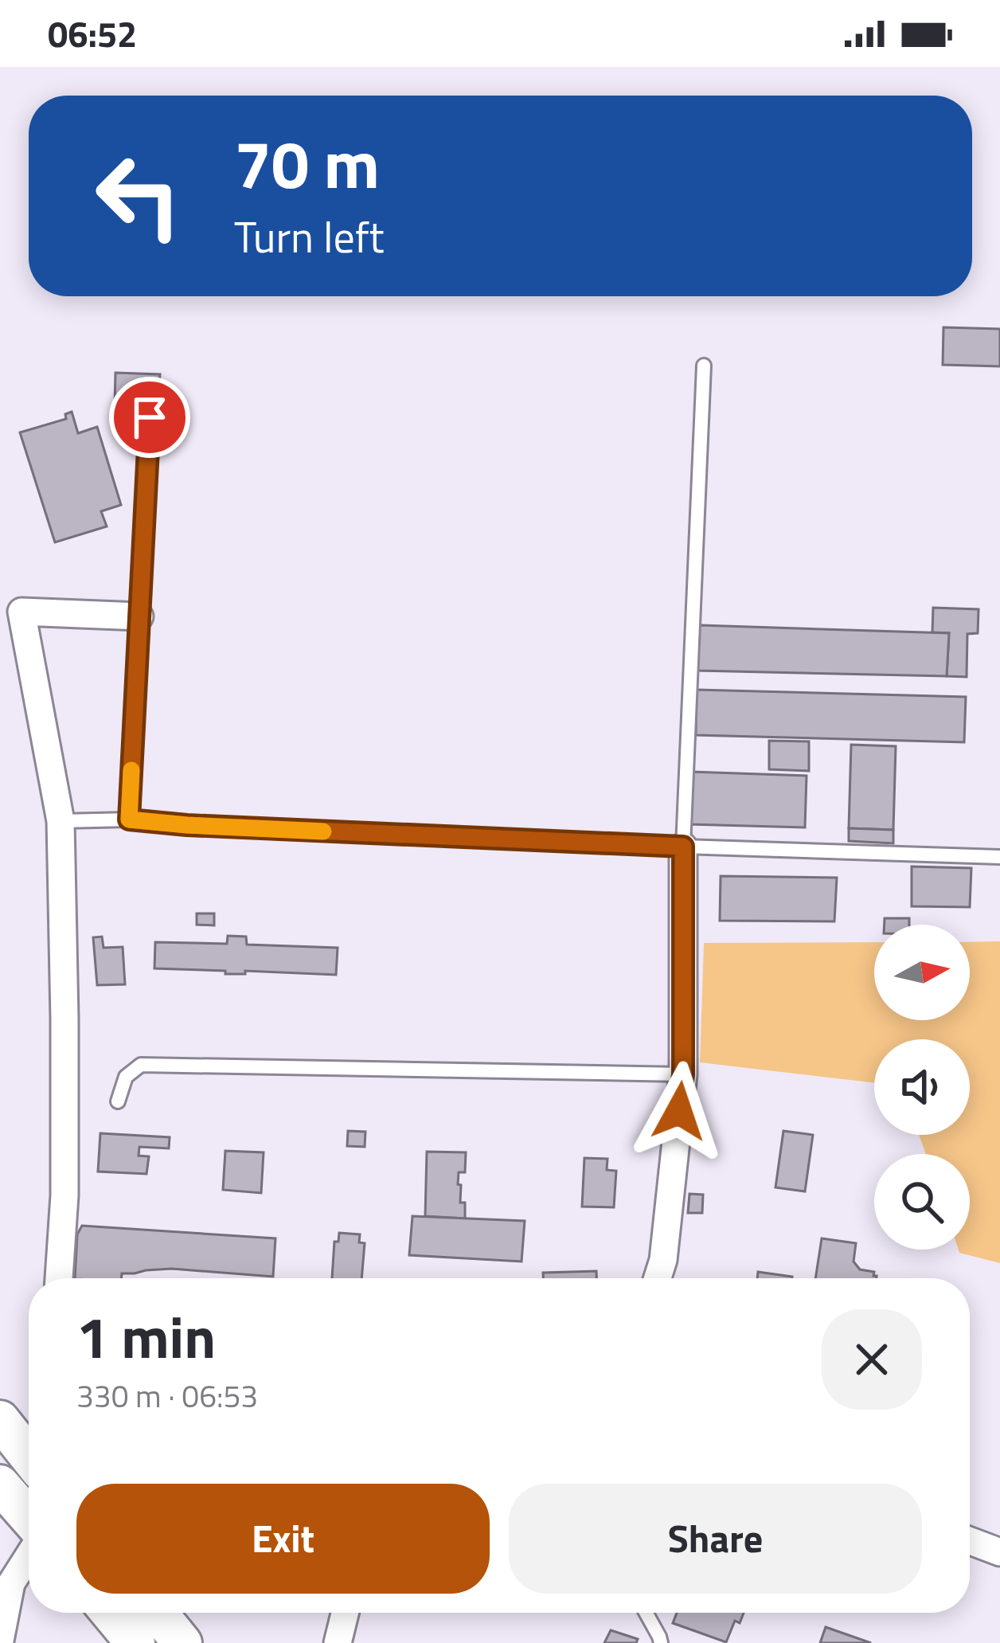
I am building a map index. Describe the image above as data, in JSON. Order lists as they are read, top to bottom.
{
  "north": "right",
  "page": {
    "status": "06:52",
    "turn": ["70 m", "Turn left"],
    "heading": ["1 min", "330 m · 06:53"],
    "buttons": ["Exit", "Share"]
  }
}
